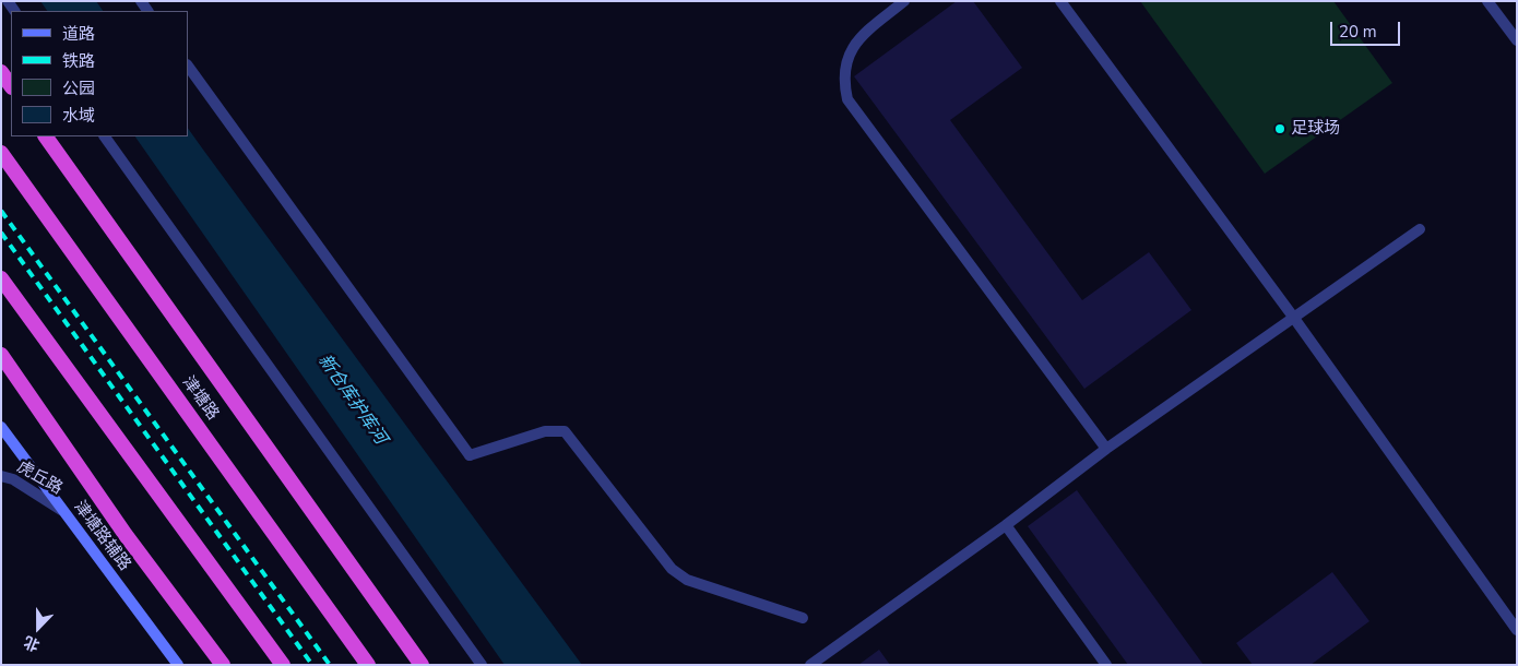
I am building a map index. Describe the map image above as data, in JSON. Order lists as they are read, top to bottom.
{
  "streets": {
    "highway": ["津塘路"],
    "main road": ["津塘路辅路"],
    "street": ["虎丘路"]
  },
  "crossings": [
    ["虎丘路", "津塘路辅路"]
  ],
  "water": ["新仓库护库河"],
  "places": ["足球场"],
  "legend": [
    "道路",
    "铁路",
    "公园",
    "水域"
  ],
  "scale_bar": "20 m",
  "north": "bottom"
}
